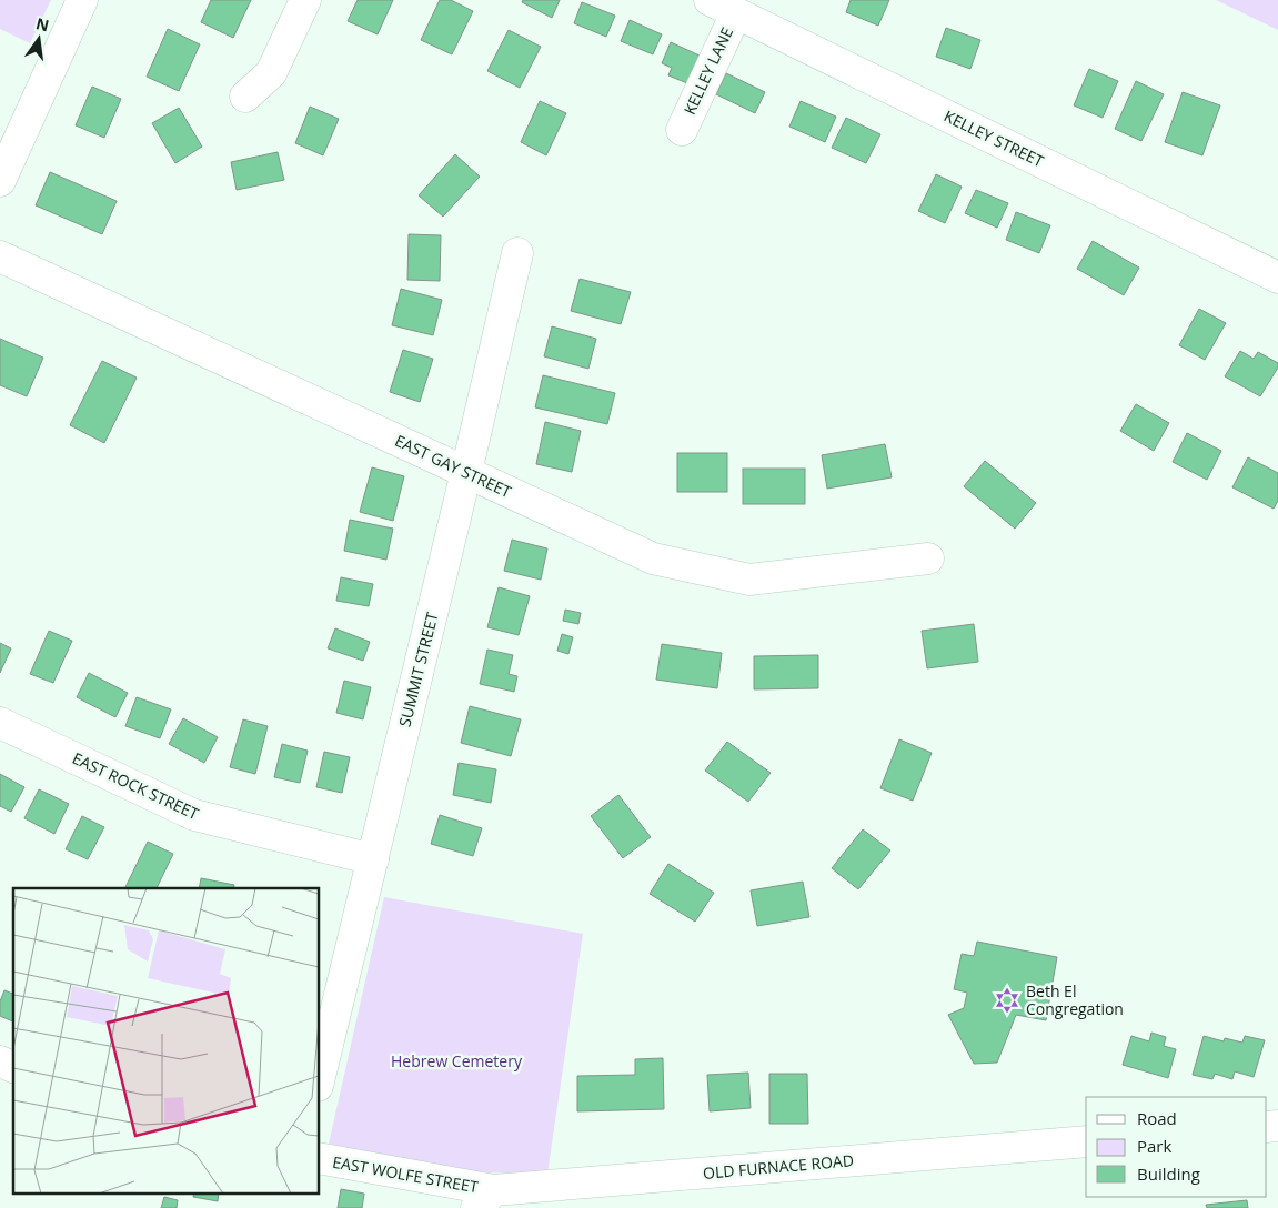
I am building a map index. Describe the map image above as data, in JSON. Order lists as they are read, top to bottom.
{
  "streets": {
    "street": [
      "KELLEY LANE",
      "KELLEY STREET",
      "EAST GAY STREET",
      "SUMMIT STREET",
      "EAST ROCK STREET",
      "OLD FURNACE ROAD",
      "EAST WOLFE STREET"
    ]
  },
  "crossings": [
    ["KELLEY LANE", "KELLEY STREET"],
    ["EAST GAY STREET", "SUMMIT STREET"],
    ["SUMMIT STREET", "EAST ROCK STREET"],
    ["OLD FURNACE ROAD", "EAST WOLFE STREET"]
  ],
  "parks": ["Hebrew Cemetery"],
  "places": {
    "synagogue": ["Beth El Congregation"]
  },
  "legend": ["Road", "Park", "Building"],
  "north": "top"
}
